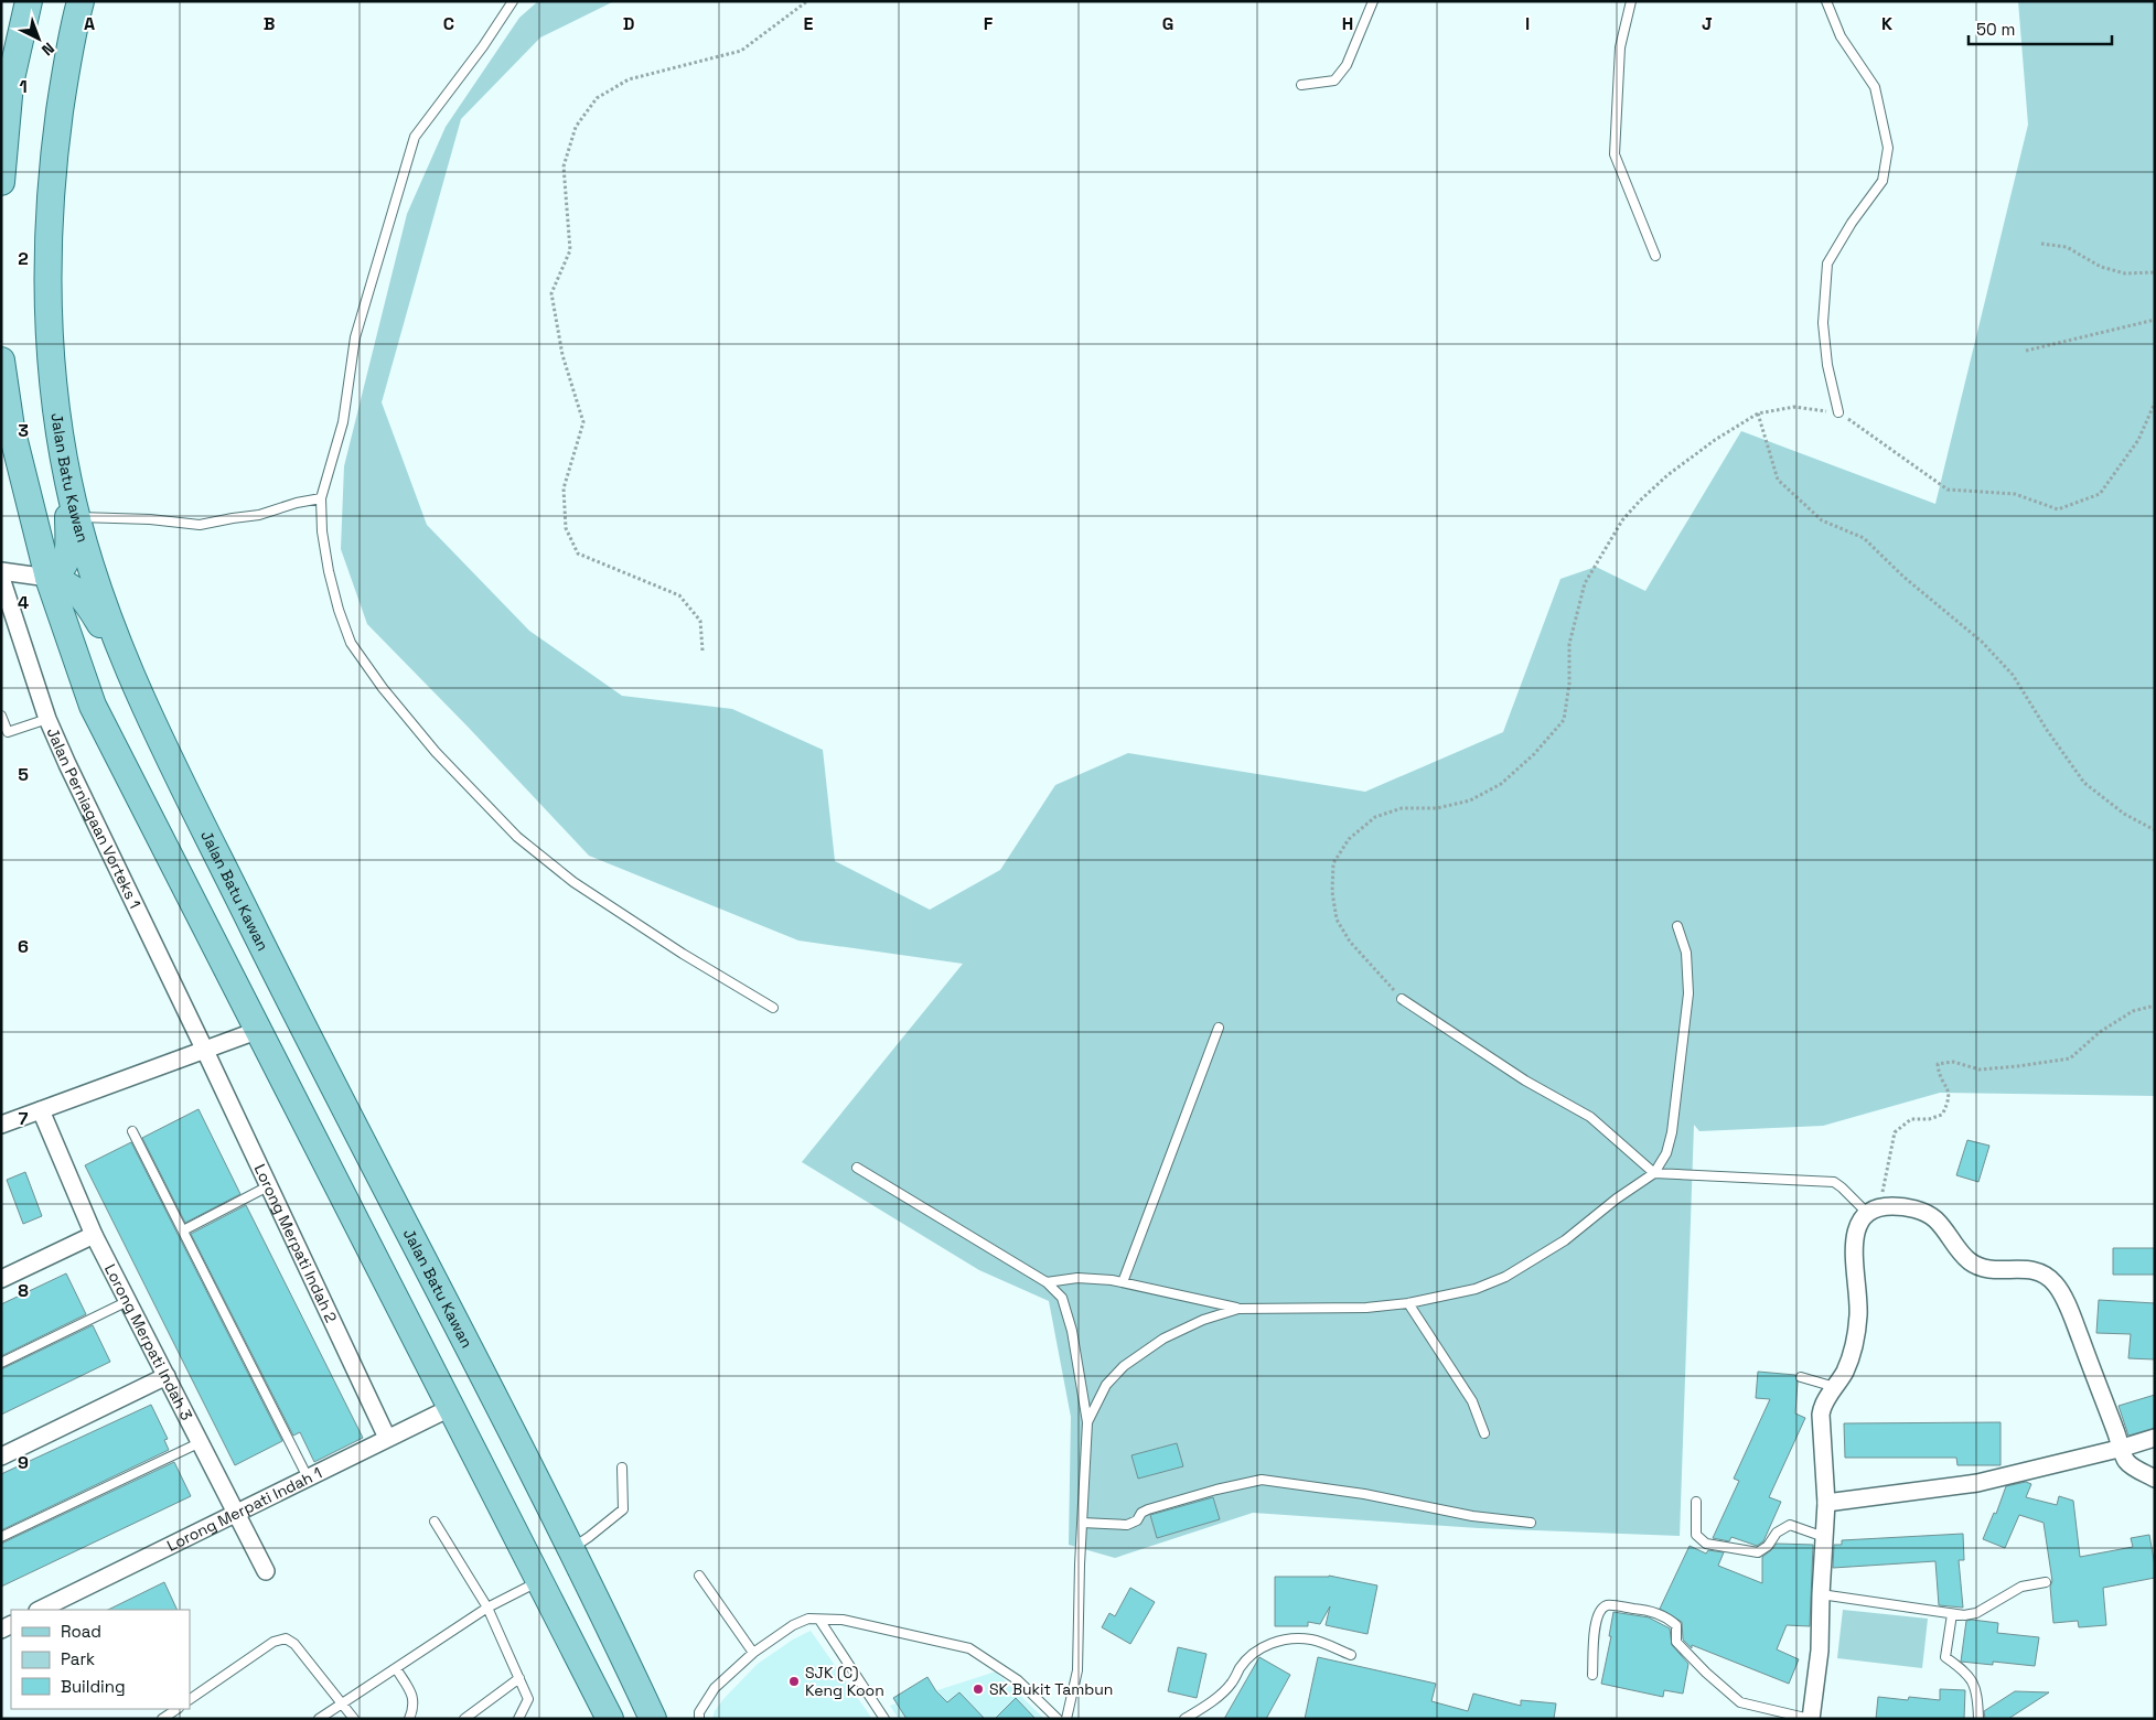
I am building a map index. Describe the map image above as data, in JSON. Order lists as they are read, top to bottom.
{
  "streets": {
    "main road": ["Jalan Batu Kawan"],
    "street": [
      "Jalan Perniagaan Vorteks 1",
      "Lorong Merpati Indah 2",
      "Lorong Merpati Indah 3",
      "Lorong Merpati Indah 1"
    ]
  },
  "crossings": [
    ["Jalan Perniagaan Vorteks 1", "Lorong Merpati Indah 2"],
    ["Lorong Merpati Indah 2", "Lorong Merpati Indah 1"],
    ["Lorong Merpati Indah 3", "Lorong Merpati Indah 1"]
  ],
  "places": ["SJK (C) Keng Koon", "SK Bukit Tambun"],
  "legend": ["Road", "Park", "Building"],
  "scale_bar": "50 m",
  "north": "bottom right",
  "grid": {
    "columns": [
      "A",
      "B",
      "C",
      "D",
      "E",
      "F",
      "G",
      "H",
      "I",
      "J",
      "K"
    ],
    "rows": [
      "1",
      "2",
      "3",
      "4",
      "5",
      "6",
      "7",
      "8",
      "9"
    ]
  }
}
